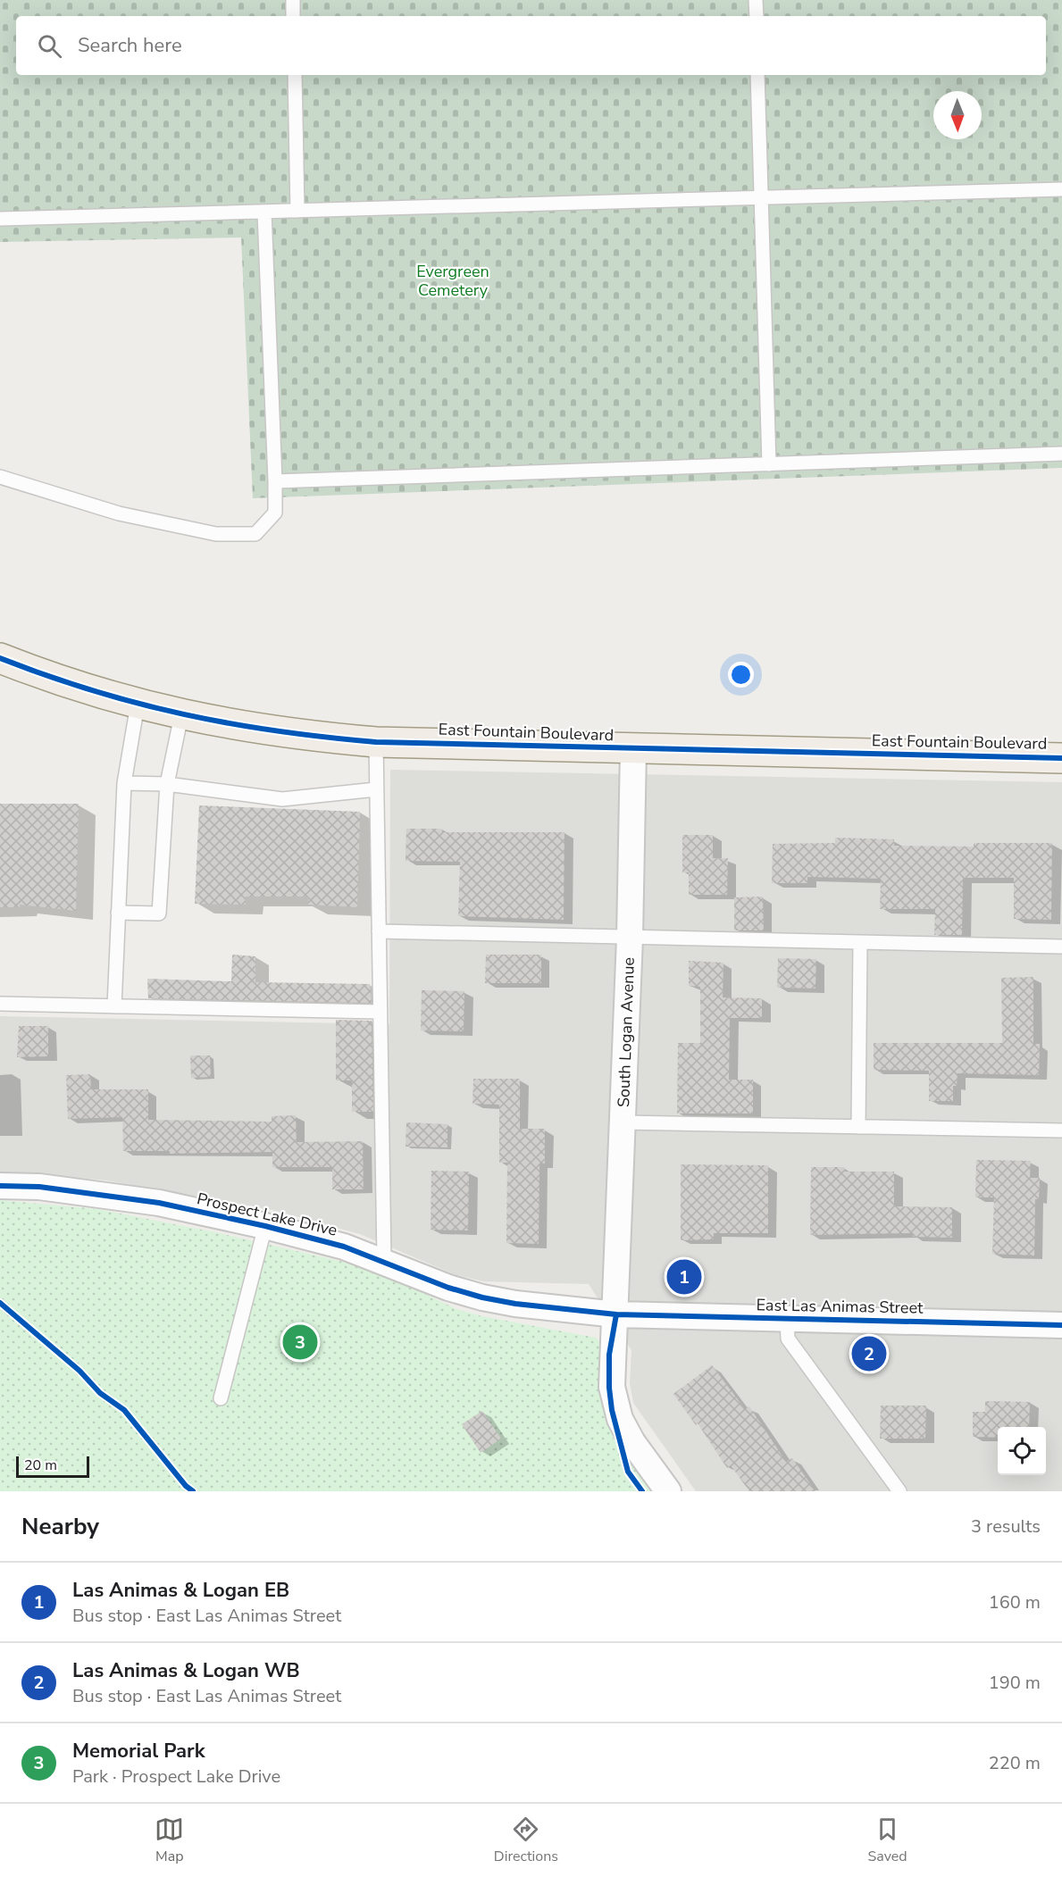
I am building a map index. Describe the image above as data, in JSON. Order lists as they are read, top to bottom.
{
  "streets": {
    "main road": ["East Fountain Boulevard"],
    "street": ["South Logan Avenue", "Prospect Lake Drive", "East Las Animas Street"]
  },
  "crossings": [
    ["East Fountain Boulevard", "South Logan Avenue"],
    ["South Logan Avenue", "Prospect Lake Drive"],
    ["South Logan Avenue", "East Las Animas Street"],
    ["Prospect Lake Drive", "East Las Animas Street"]
  ],
  "parks": ["Evergreen Cemetery"],
  "scale_bar": "20 m",
  "north": "bottom",
  "page": {
    "search": "Search here",
    "pins": ["1", "3", "2"],
    "scale": "20 m",
    "heading": ["Nearby", "3 results"],
    "list": [
      {
        "mark": "1",
        "name": "Las Animas & Logan EB",
        "note": "Bus stop · East Las Animas Street",
        "value": "160 m"
      },
      {
        "mark": "2",
        "name": "Las Animas & Logan WB",
        "note": "Bus stop · East Las Animas Street",
        "value": "190 m"
      },
      {
        "mark": "3",
        "name": "Memorial Park",
        "note": "Park · Prospect Lake Drive",
        "value": "220 m"
      }
    ],
    "nav": ["Map", "Directions", "Saved"]
  }
}
